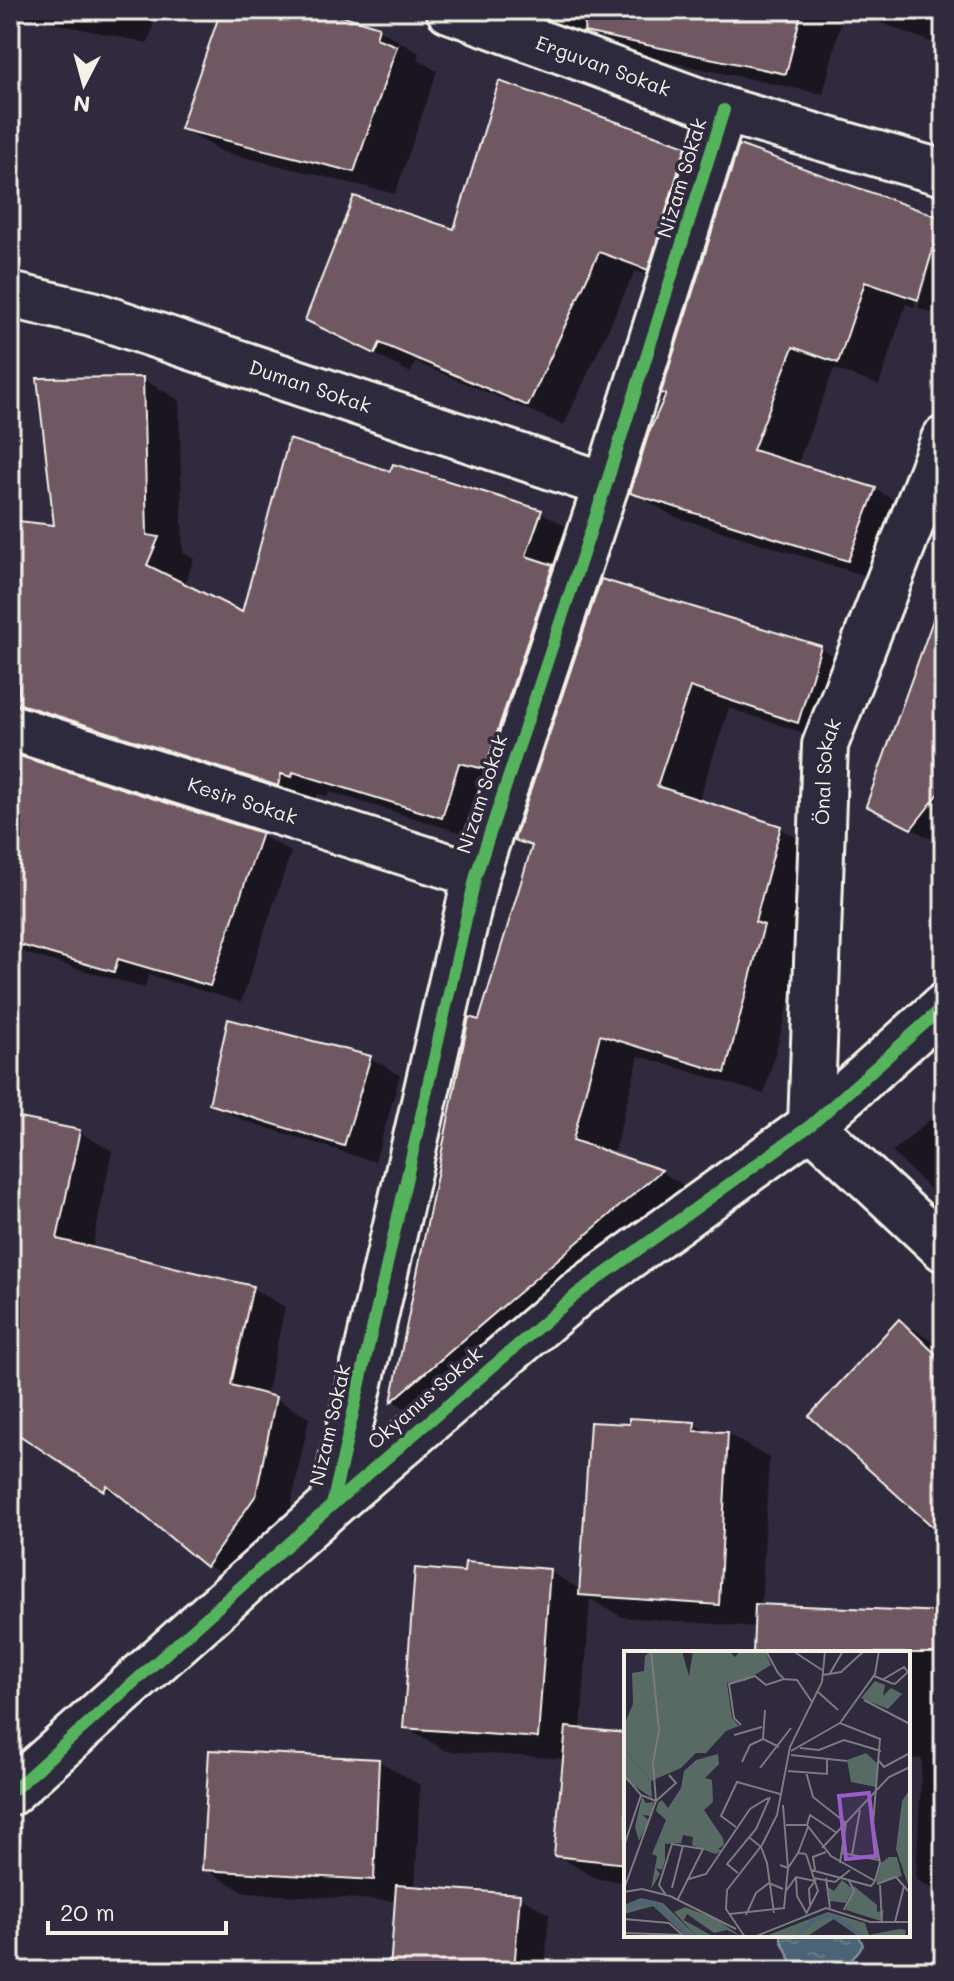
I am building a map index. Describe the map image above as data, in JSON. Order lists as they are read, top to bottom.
{
  "streets": {
    "street": [
      "Erguvan Sokak",
      "Nizam Sokak",
      "Duman Sokak",
      "Önal Sokak",
      "Kesir Sokak",
      "Okyanus Sokak"
    ]
  },
  "crossings": [
    ["Erguvan Sokak", "Nizam Sokak"],
    ["Nizam Sokak", "Duman Sokak"],
    ["Nizam Sokak", "Kesir Sokak"],
    ["Nizam Sokak", "Okyanus Sokak"],
    ["Önal Sokak", "Okyanus Sokak"]
  ],
  "scale_bar": "20 m",
  "north": "bottom"
}
